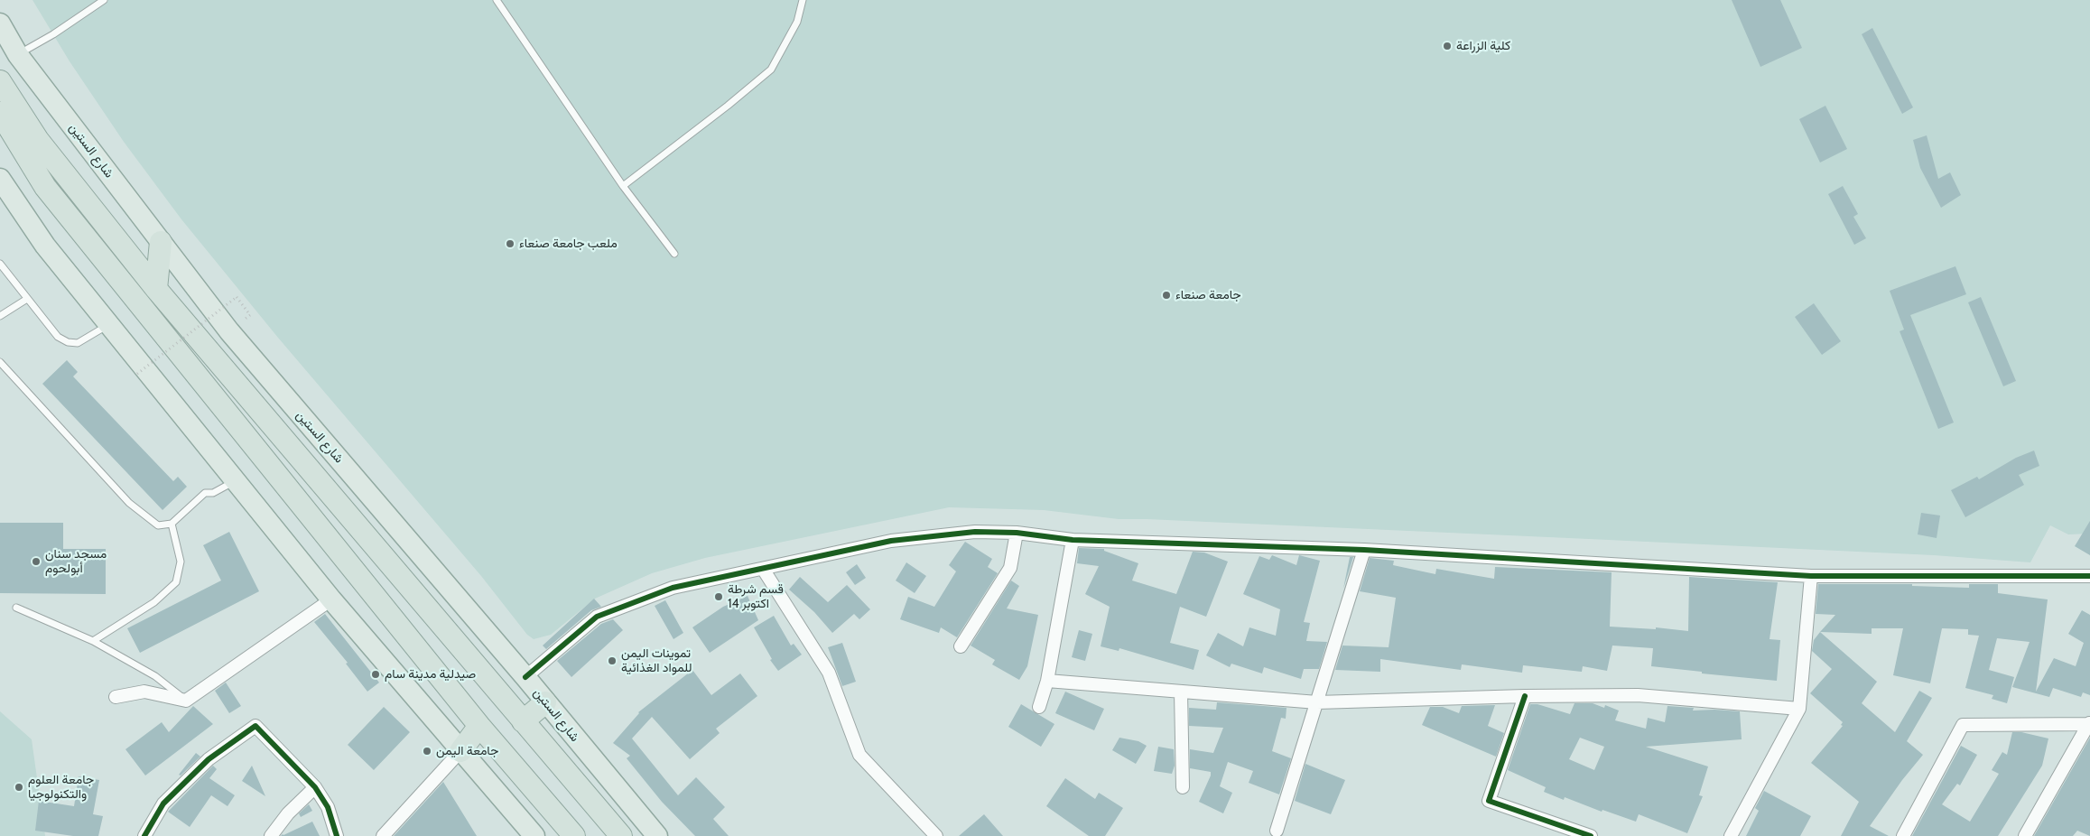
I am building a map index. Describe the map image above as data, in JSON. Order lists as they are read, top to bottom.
{
  "streets": {
    "main road": ["شارع الستين"]
  },
  "places": [
    "كلية الزراعة",
    "ملعب جامعة صنعاء",
    "جامعة صنعاء",
    "مسجد سنان أبولحوم",
    "قسم شرطة 14 اكتوبر",
    "تموينات اليمن للمواد الغذائية",
    "صيدلية مدينة سام",
    "جامعة اليمن",
    "جامعة العلوم والتكنولوجيا"
  ]
}
